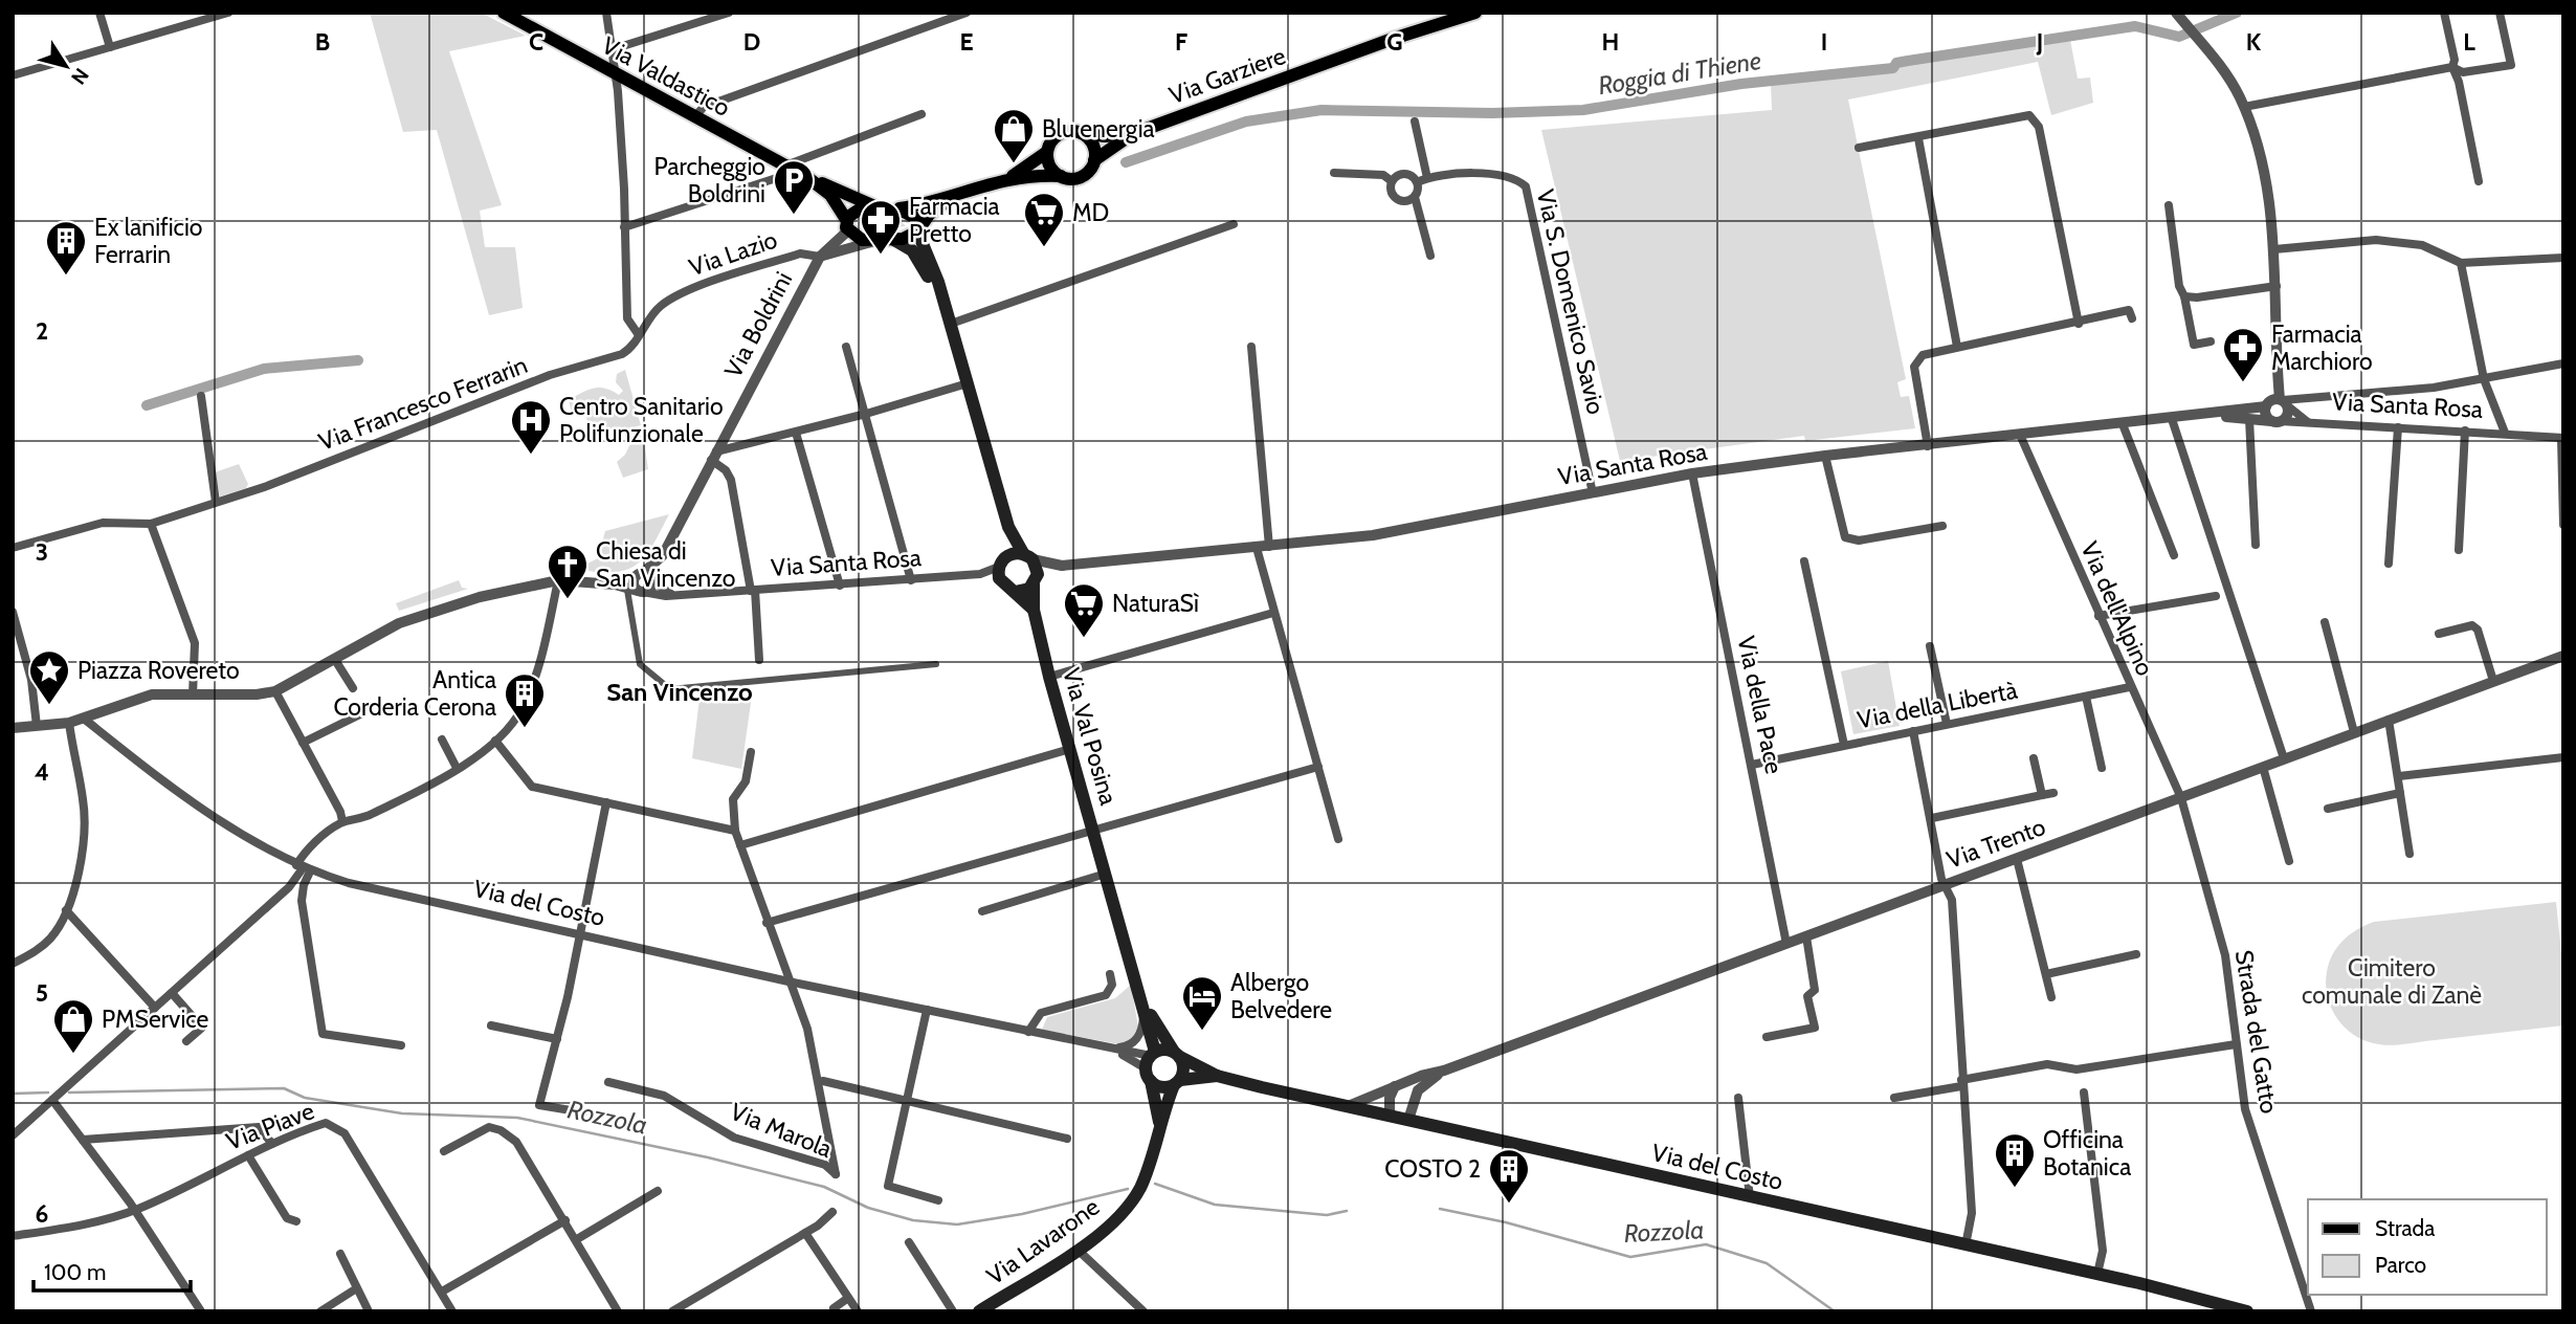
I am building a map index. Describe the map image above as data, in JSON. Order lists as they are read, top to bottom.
{
  "streets": {
    "main road": [
      "Via Garziere",
      "Via Valdastico",
      "Via Val Posina",
      "Via del Costo",
      "Via Lavarone"
    ],
    "street": [
      "Via Lazio",
      "Via S. Domenico Savio",
      "Via Boldrini",
      "Via Francesco Ferrarin",
      "Via Santa Rosa",
      "Via dell'Alpino",
      "Via della Pace",
      "Via della Libertà",
      "Via Trento",
      "Strada del Gatto",
      "Via Piave",
      "Via Marola"
    ]
  },
  "crossings": [
    ["Via Garziere", "Via Valdastico"],
    ["Via Garziere", "Via Val Posina"],
    ["Via Valdastico", "Via Val Posina"],
    ["Via Lazio", "Via Boldrini"],
    ["Via Lazio", "Via Francesco Ferrarin"],
    ["Via S. Domenico Savio", "Via Santa Rosa"],
    ["Via Boldrini", "Via Santa Rosa"],
    ["Via Santa Rosa", "Via dell'Alpino"],
    ["Via Santa Rosa", "Via della Pace"],
    ["Via Santa Rosa", "Via Val Posina"],
    ["Via dell'Alpino", "Via della Libertà"],
    ["Via dell'Alpino", "Via Trento"],
    ["Via dell'Alpino", "Strada del Gatto"],
    ["Via della Pace", "Via della Libertà"],
    ["Via della Pace", "Via Trento"],
    ["Via Val Posina", "Via del Costo"],
    ["Via Val Posina", "Via Lavarone"],
    ["Via Trento", "Via del Costo"],
    ["Via Trento", "Strada del Gatto"],
    ["Via del Costo", "Via Marola"],
    ["Via del Costo", "Via Lavarone"]
  ],
  "districts": ["San Vincenzo"],
  "water": ["Roggia di Thiene", "Rozzola"],
  "parks": ["Cimitero comunale di Zanè"],
  "places": {
    "shop": ["Blu energia", "PMService"],
    "parking": ["Parcheggio Boldrini"],
    "supermarket": ["MD", "NaturaSì"],
    "pharmacy": ["Farmacia Pretto", "Farmacia Marchioro"],
    "building": [
      "Ex lanificio Ferrarin",
      "Antica Corderia Cerona",
      "Officina Botanica",
      "COSTO 2"
    ],
    "hospital": ["Centro Sanitario Polifunzionale"],
    "church": ["Chiesa di San Vincenzo"],
    "place": ["Piazza Rovereto"],
    "hotel": ["Albergo Belvedere"]
  },
  "legend": ["Strada", "Parco"],
  "scale_bar": "100 m",
  "north": "bottom right",
  "grid": {
    "columns": [
      "B",
      "C",
      "D",
      "E",
      "F",
      "G",
      "H",
      "I",
      "J",
      "K",
      "L"
    ],
    "rows": [
      "2",
      "3",
      "4",
      "5",
      "6"
    ]
  }
}
